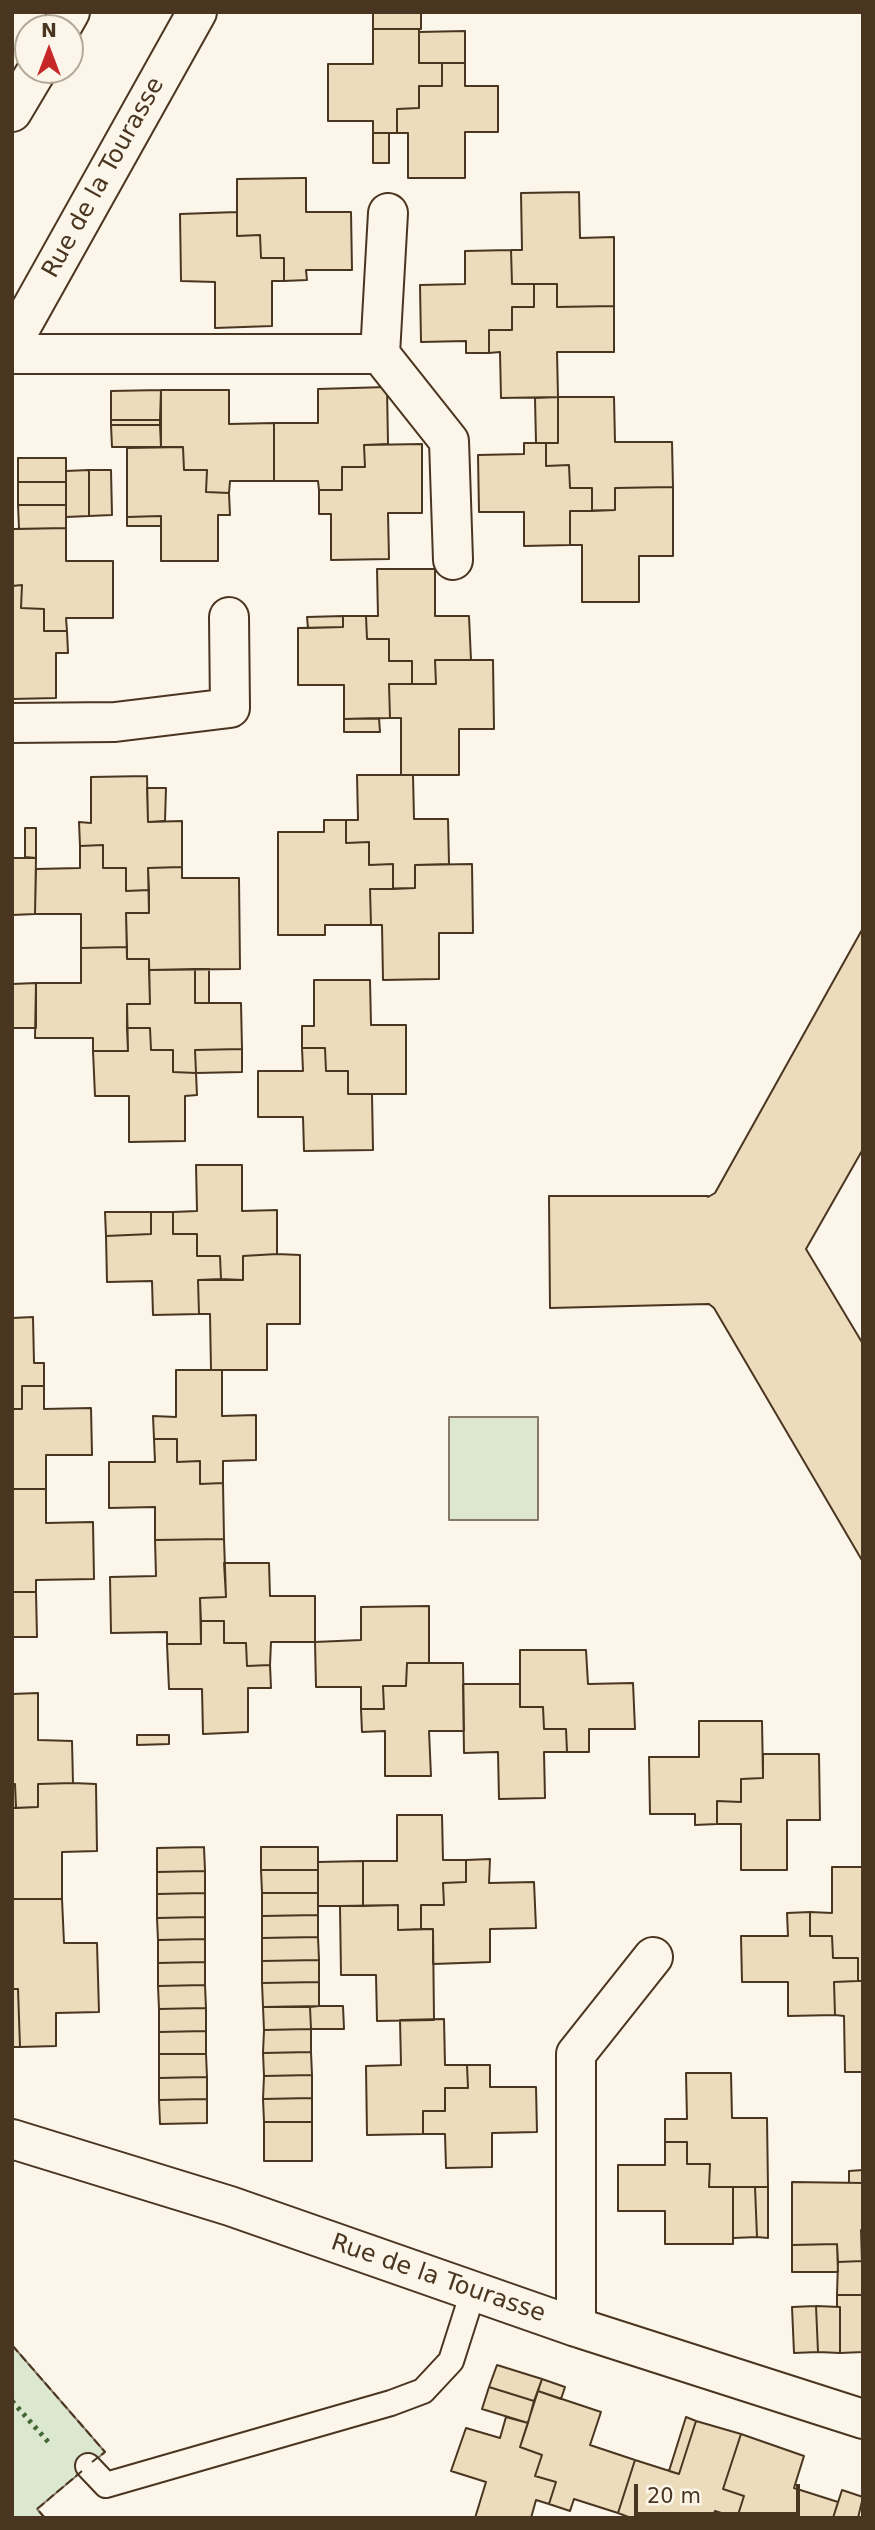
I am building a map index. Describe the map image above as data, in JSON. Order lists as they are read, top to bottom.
{
  "streets": {
    "street": ["Rue de la Tourasse"]
  },
  "scale_bar": "20 m",
  "north": "top"
}
